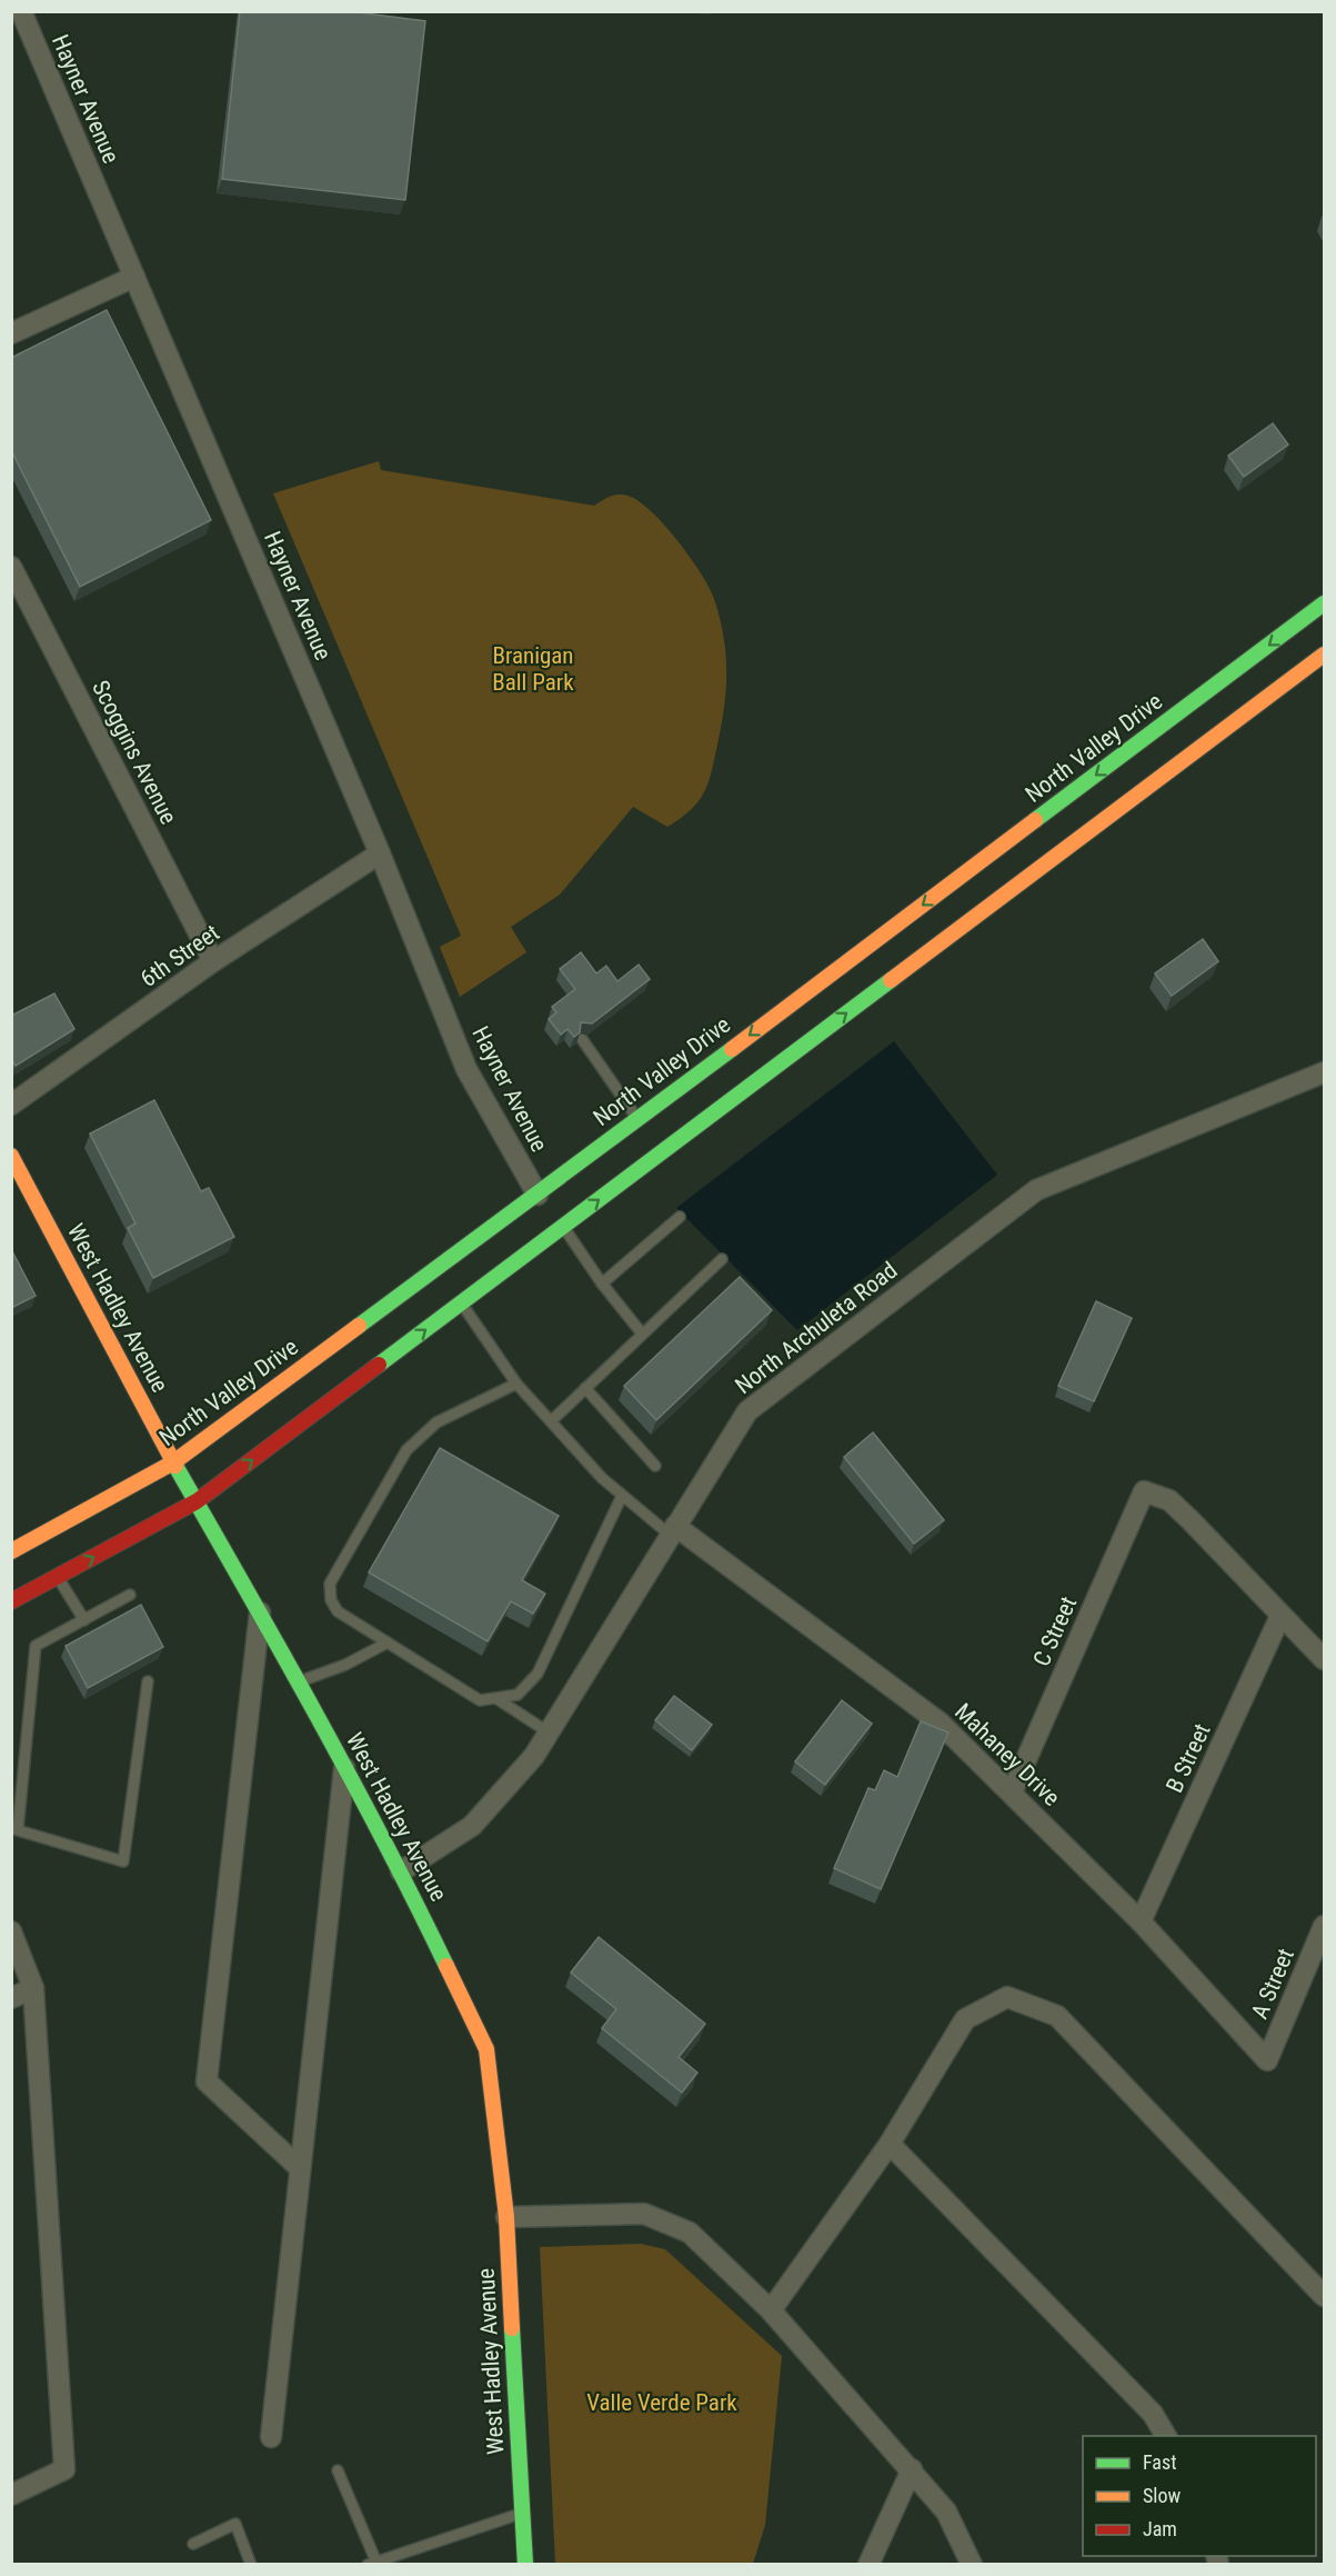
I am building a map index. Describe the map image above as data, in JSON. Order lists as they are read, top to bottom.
{
  "streets": {
    "main road": ["North Valley Drive", "West Hadley Avenue"],
    "street": [
      "Hayner Avenue",
      "Scoggins Avenue",
      "6th Street",
      "North Archuleta Road",
      "C Street",
      "Mahaney Drive",
      "B Street",
      "A Street"
    ]
  },
  "crossings": [
    ["Hayner Avenue", "North Valley Drive"],
    ["Hayner Avenue", "6th Street"],
    ["North Valley Drive", "West Hadley Avenue"],
    ["Scoggins Avenue", "6th Street"],
    ["West Hadley Avenue", "North Archuleta Road"],
    ["North Archuleta Road", "Mahaney Drive"],
    ["C Street", "Mahaney Drive"],
    ["C Street", "B Street"],
    ["Mahaney Drive", "B Street"],
    ["Mahaney Drive", "A Street"]
  ],
  "parks": ["Branigan Ball Park", "Valle Verde Park"],
  "legend": ["Fast", "Slow", "Jam"]
}
